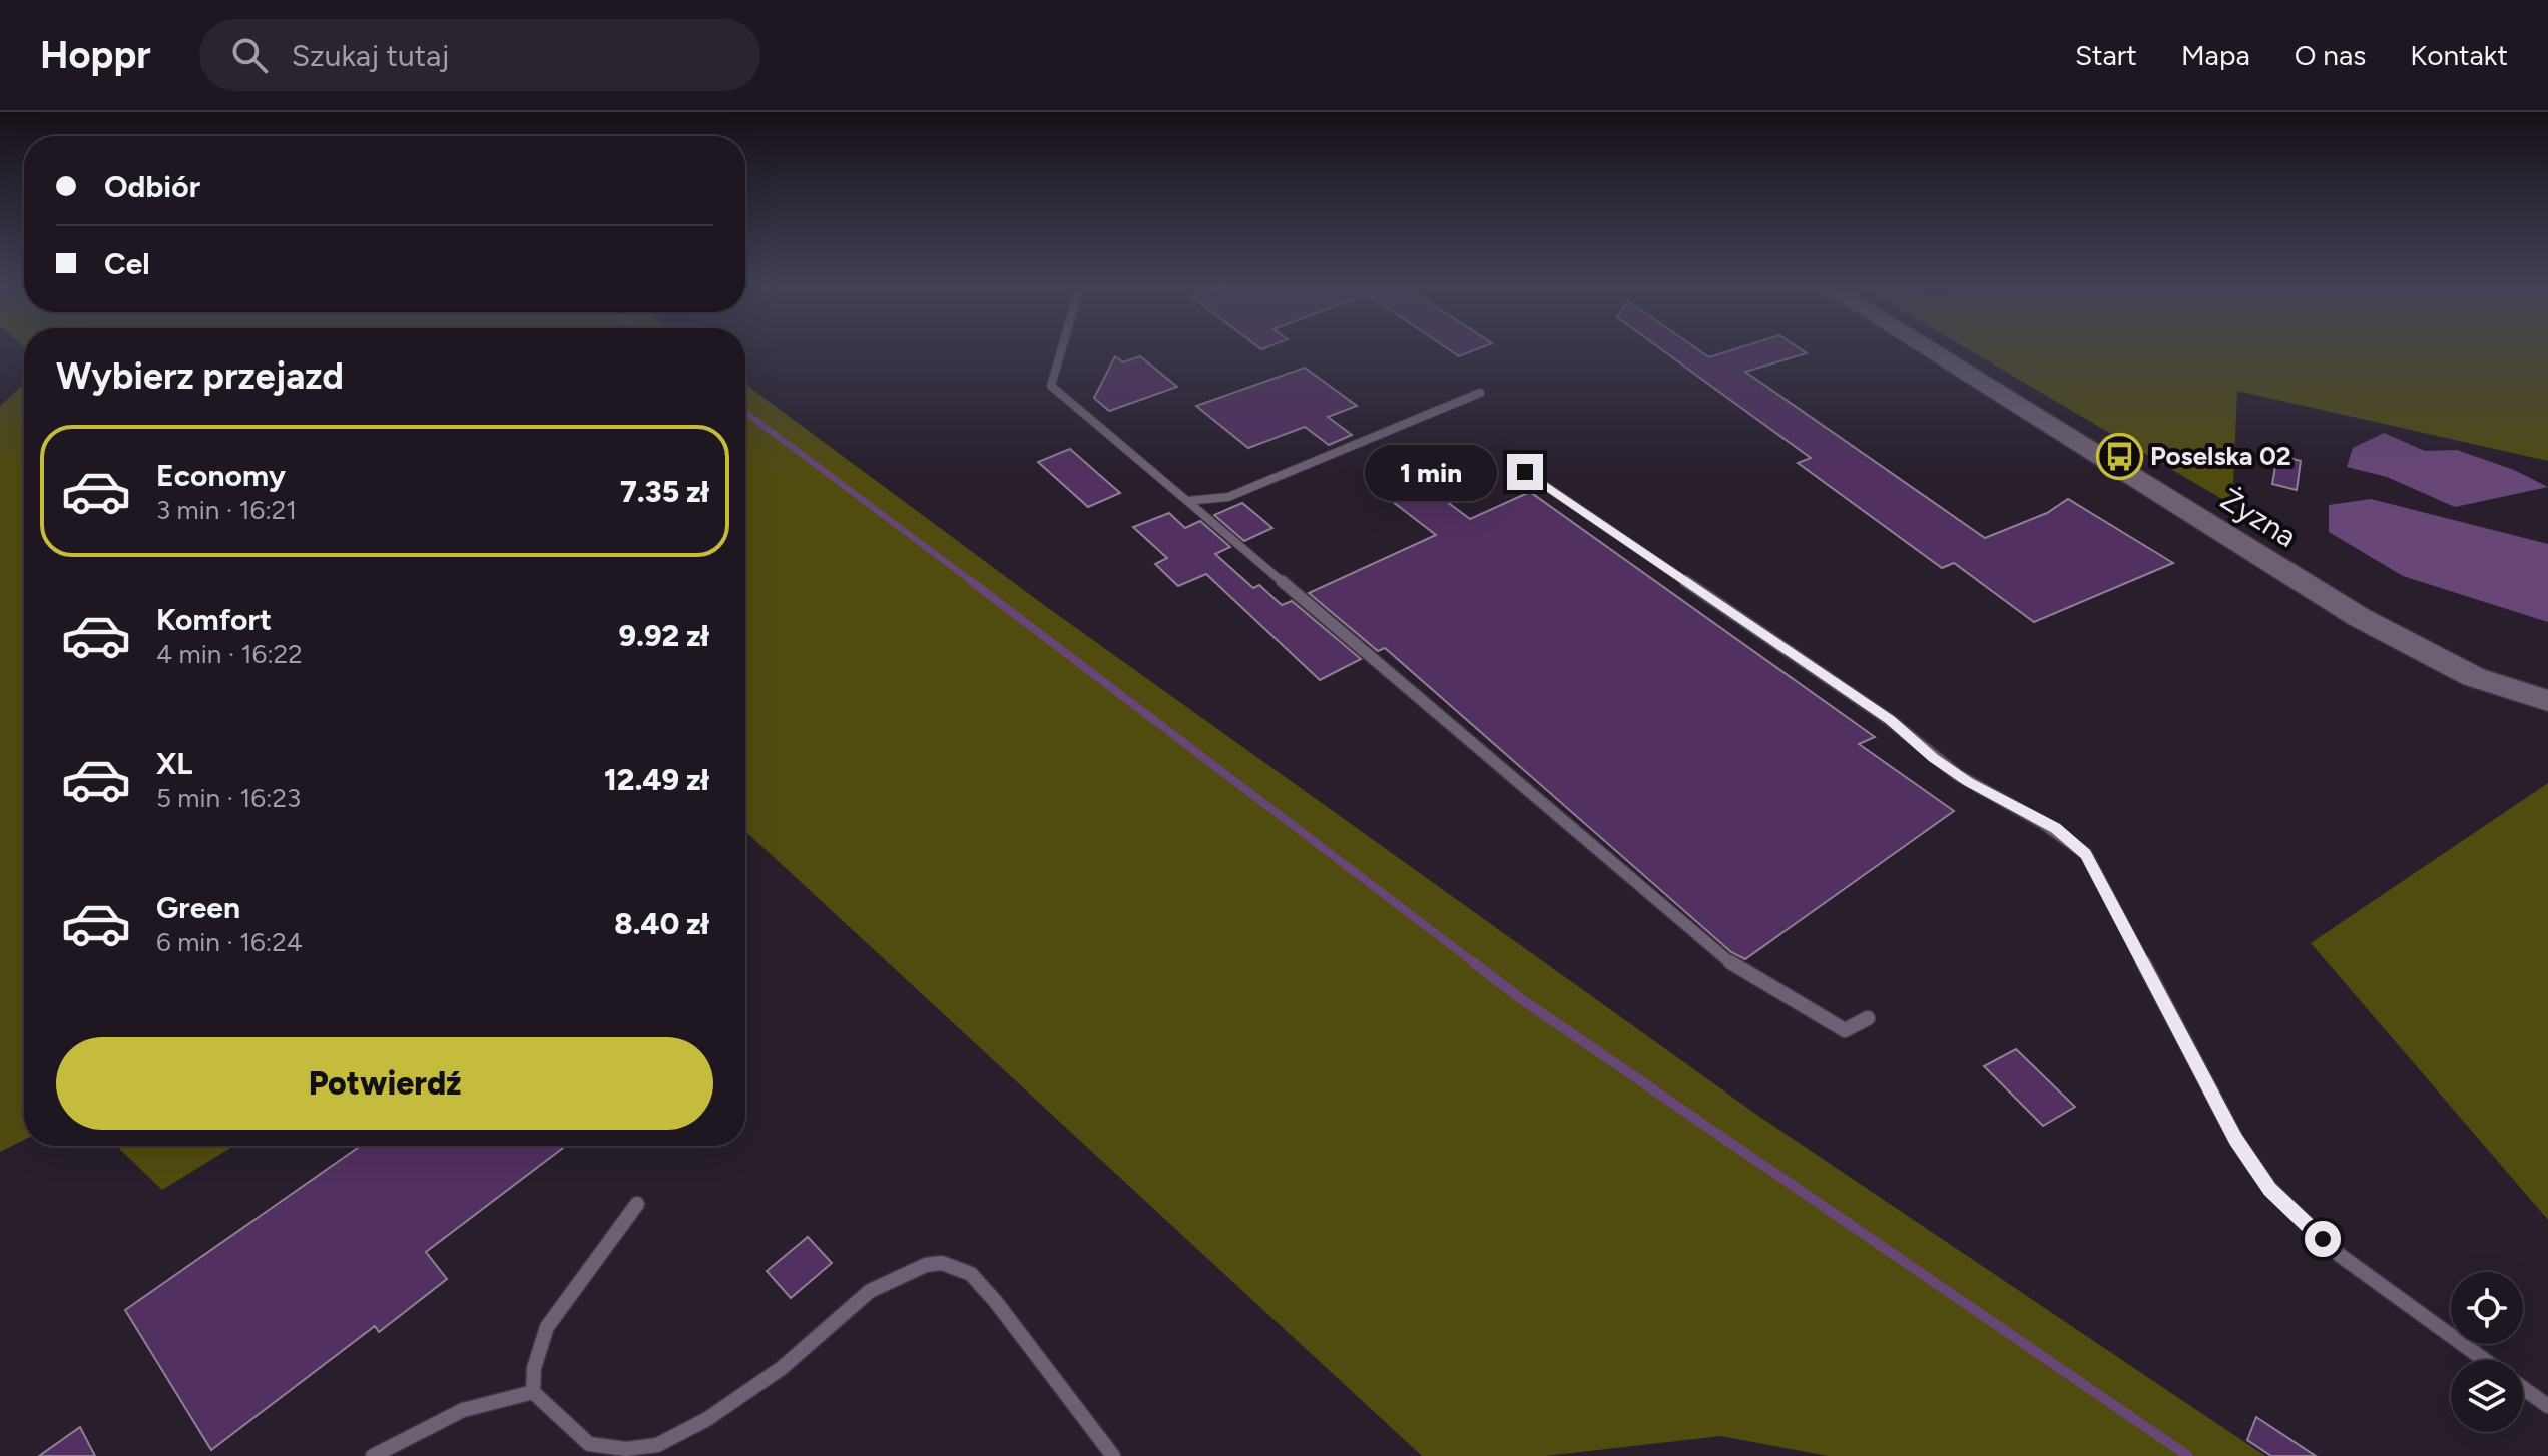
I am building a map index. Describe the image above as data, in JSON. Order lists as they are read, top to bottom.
{
  "streets": {
    "street": ["Żyzna"]
  },
  "places": {
    "bus stop": ["Poselska 02"]
  },
  "page": {
    "header": "Hoppr",
    "search": "Szukaj tutaj",
    "nav": [
      "Start",
      "Mapa",
      "O nas",
      "Kontakt"
    ],
    "banner": ["Odbiór", "Cel"],
    "heading": "Wybierz przejazd",
    "list": [
      {
        "name": "Economy",
        "note": "3 min · 16:21",
        "value": "7.35 zł"
      },
      {
        "name": "Komfort",
        "note": "4 min · 16:22",
        "value": "9.92 zł"
      },
      {
        "name": "XL",
        "note": "5 min · 16:23",
        "value": "12.49 zł"
      },
      {
        "name": "Green",
        "note": "6 min · 16:24",
        "value": "8.40 zł"
      }
    ],
    "bubble": "1 min",
    "buttons": "Potwierdź"
  }
}
